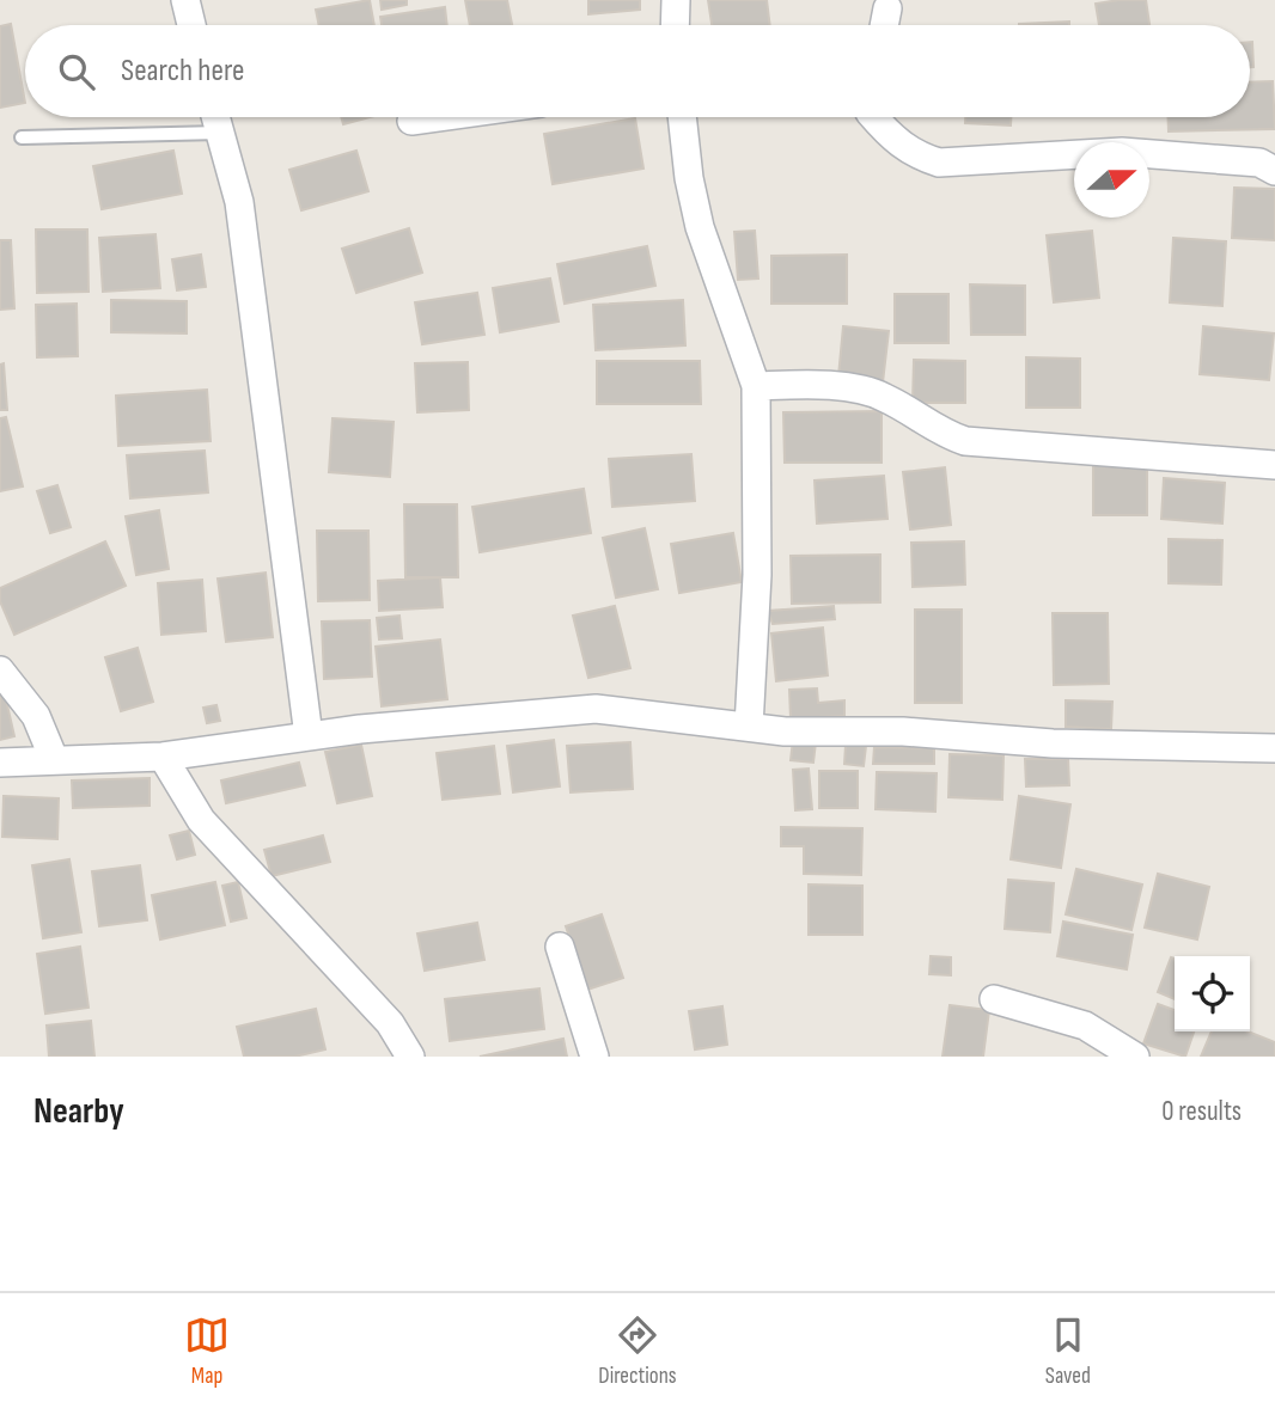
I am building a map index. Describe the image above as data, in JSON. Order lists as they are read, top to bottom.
{
  "north": "right",
  "page": {
    "search": "Search here",
    "heading": ["Nearby", "0 results"],
    "nav": ["Map", "Directions", "Saved"]
  }
}
